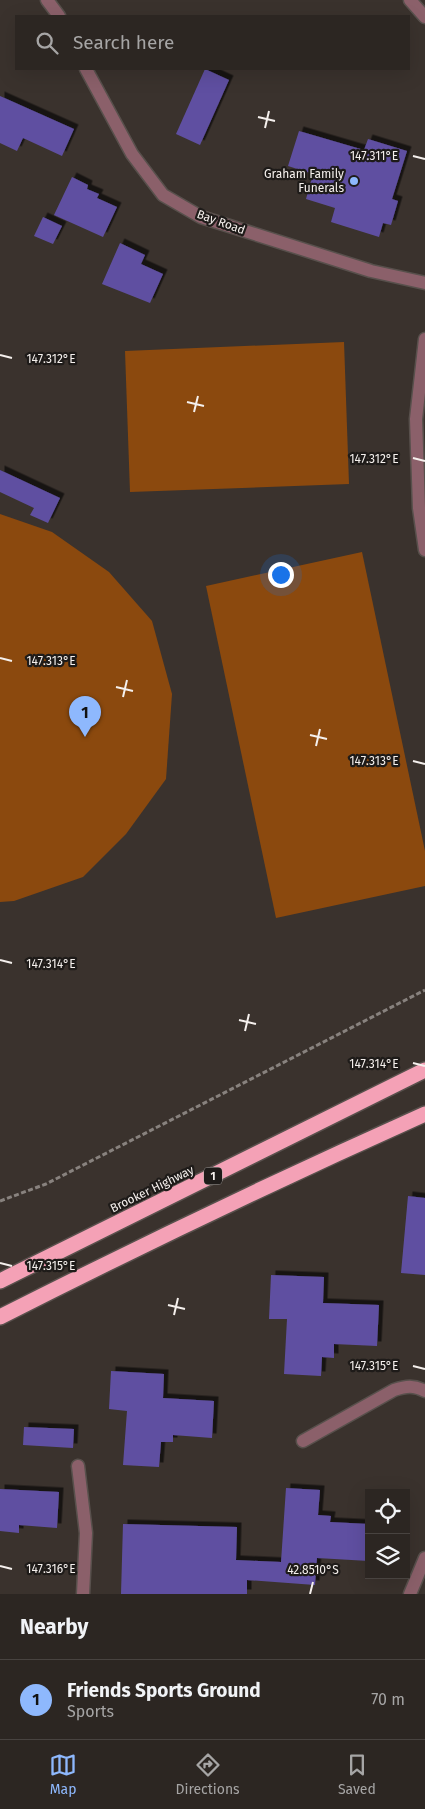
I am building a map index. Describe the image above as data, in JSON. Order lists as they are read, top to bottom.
{
  "streets": {
    "highway": ["1", "Brooker Highway"],
    "street": ["Bay Road"]
  },
  "places": ["Graham Family Funerals"],
  "page": {
    "search": "Search here",
    "pins": "1",
    "heading": "Nearby",
    "list": [
      {
        "mark": "1",
        "name": "Friends Sports Ground",
        "note": "Sports",
        "value": "70 m"
      }
    ],
    "nav": ["Map", "Directions", "Saved"]
  },
  "coordinates": [
    "147.311°E",
    "147.312°E",
    "147.313°E",
    "147.314°E",
    "147.315°E",
    "147.316°E",
    "42.8510°S"
  ]
}
